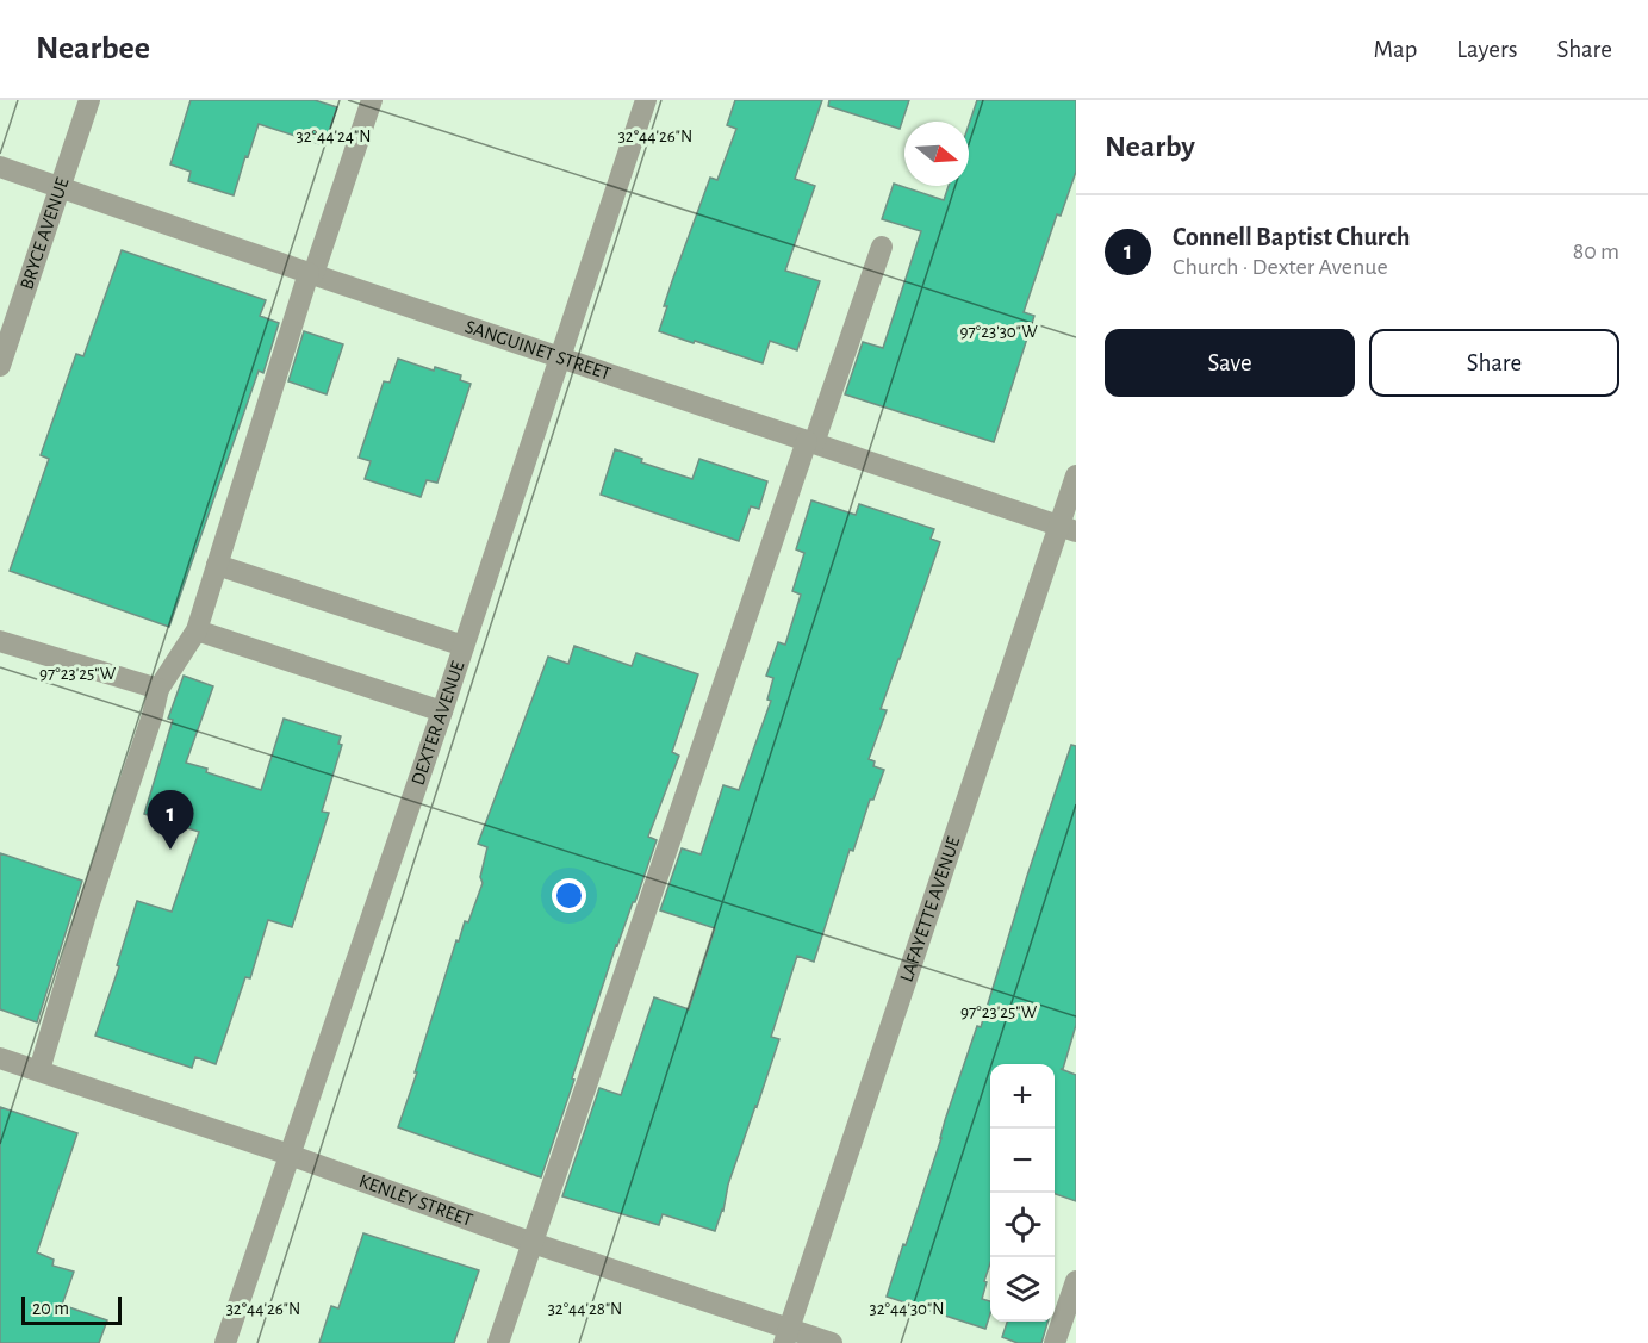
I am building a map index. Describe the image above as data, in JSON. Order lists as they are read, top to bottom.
{
  "streets": {
    "street": [
      "BRYCE AVENUE",
      "SANGUINET STREET",
      "DEXTER AVENUE",
      "LAFAYETTE AVENUE",
      "KENLEY STREET"
    ]
  },
  "crossings": [
    ["BRYCE AVENUE", "SANGUINET STREET"],
    ["SANGUINET STREET", "DEXTER AVENUE"],
    ["SANGUINET STREET", "LAFAYETTE AVENUE"],
    ["DEXTER AVENUE", "KENLEY STREET"],
    ["LAFAYETTE AVENUE", "KENLEY STREET"]
  ],
  "scale_bar": "20 m",
  "north": "right",
  "page": {
    "header": "Nearbee",
    "nav": ["Map", "Layers", "Share"],
    "heading": "Nearby",
    "list": [
      {
        "mark": "1",
        "name": "Connell Baptist Church",
        "note": "Church · Dexter Avenue",
        "value": "80 m"
      }
    ],
    "buttons": ["Save", "Share"],
    "pins": "1",
    "map_buttons": ["+", "−"],
    "scale": "20 m"
  },
  "coordinates": [
    "32°44'24\"N",
    "32°44'26\"N",
    "97°23'30\"W",
    "97°23'25\"W",
    "32°44'28\"N",
    "32°44'30\"N"
  ]
}
